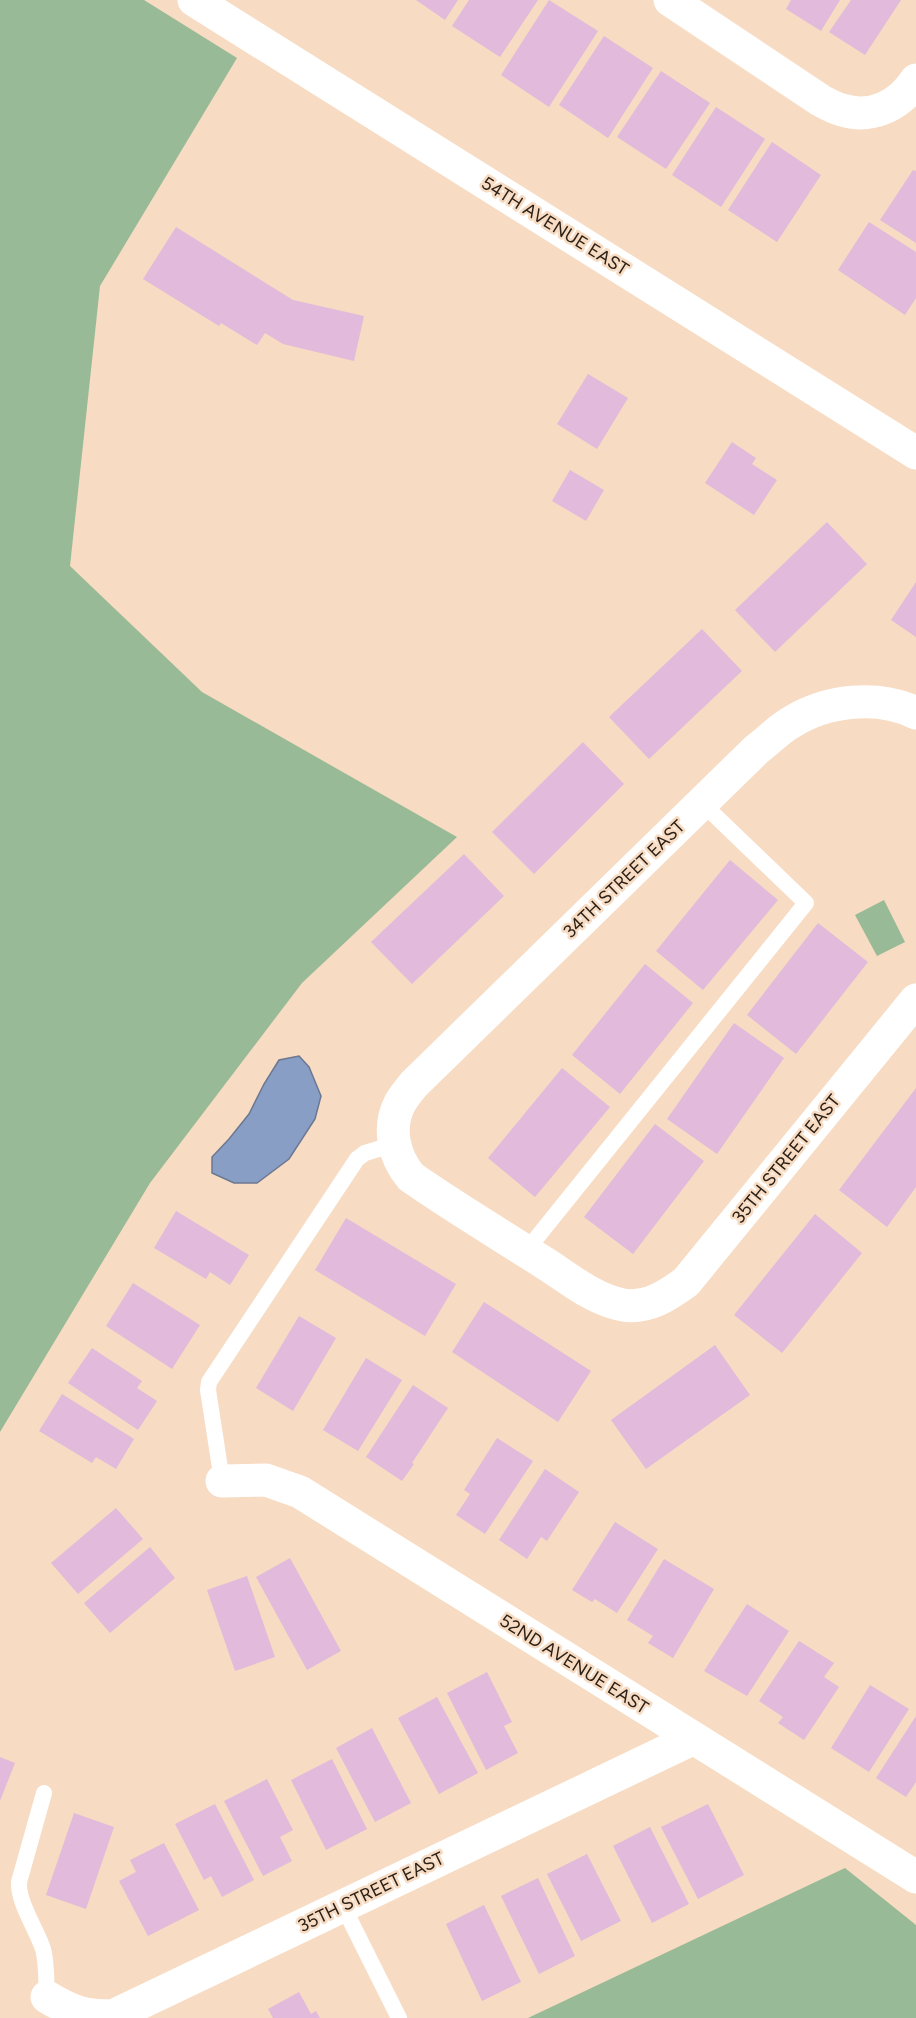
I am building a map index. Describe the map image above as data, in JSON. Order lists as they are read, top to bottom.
{
  "streets": {
    "street": [
      "54TH AVENUE EAST",
      "34TH STREET EAST",
      "35TH STREET EAST",
      "52ND AVENUE EAST"
    ]
  },
  "crossings": [
    ["35TH STREET EAST", "52ND AVENUE EAST"]
  ]
}
